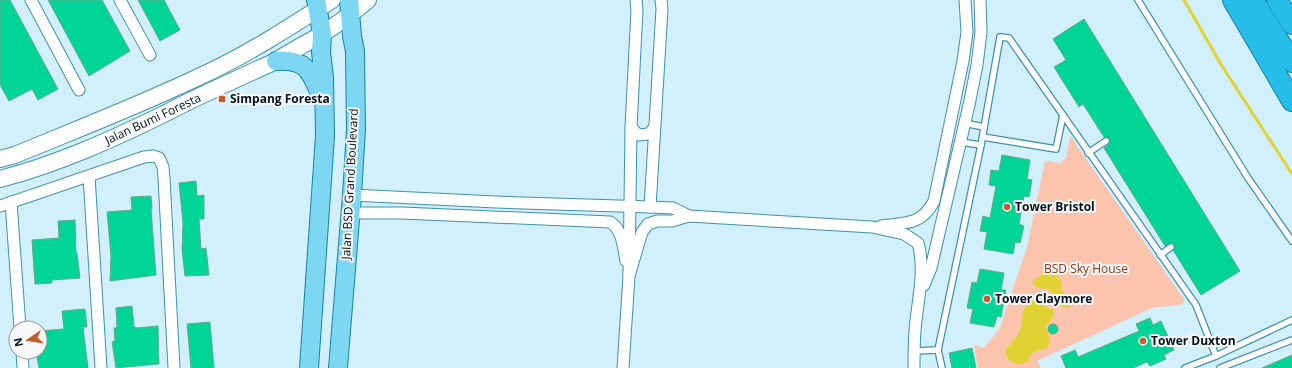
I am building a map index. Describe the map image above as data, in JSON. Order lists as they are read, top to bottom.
{
  "streets": {
    "main road": ["Jalan Bumi Foresta", "Jalan BSD Grand Boulevard"]
  },
  "crossings": [
    ["Jalan Bumi Foresta", "Jalan BSD Grand Boulevard"]
  ],
  "parks": ["BSD Sky House"],
  "places": {
    "transit": ["Simpang Foresta"],
    "other": ["Tower Bristol", "Tower Claymore", "Tower Duxton"]
  },
  "north": "left"
}
